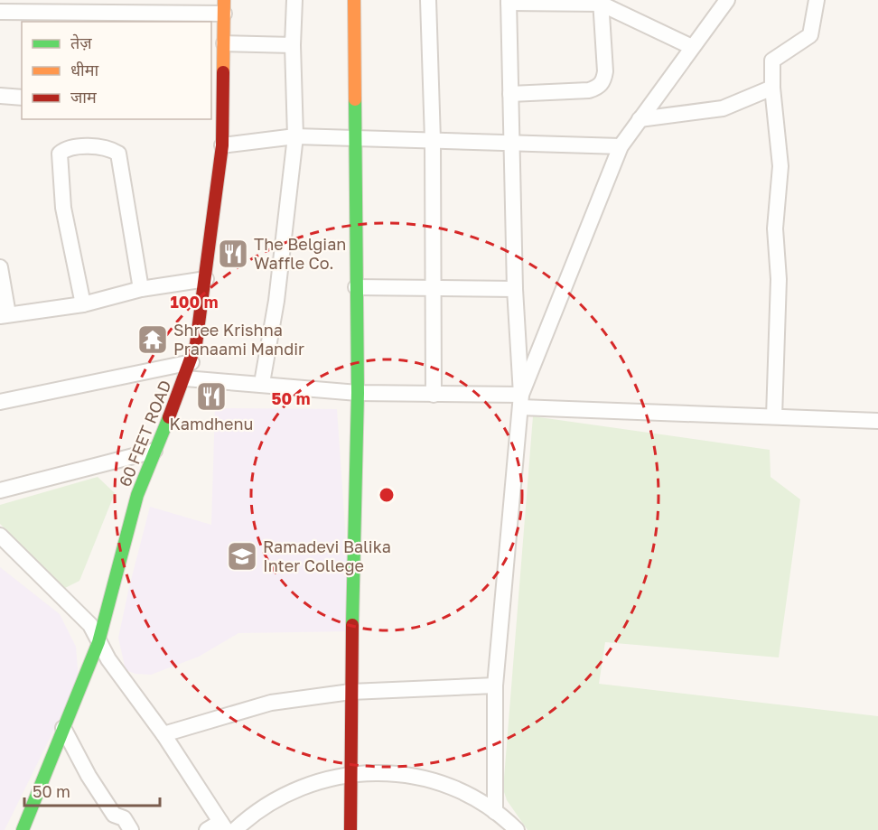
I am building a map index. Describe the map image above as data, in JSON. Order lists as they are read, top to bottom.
{
  "streets": {
    "street": ["60 FEET ROAD"]
  },
  "places": {
    "restaurant": ["The Belgian Waffle Co.", "Kamdhenu"],
    "temple": ["Shree Krishna Pranaami Mandir"],
    "school or university": ["Ramadevi Balika Inter College"]
  },
  "legend": ["तेज़", "धीमा", "जाम"],
  "scale_bar": "50 m",
  "rings": ["100 m", "50 m"]
}
